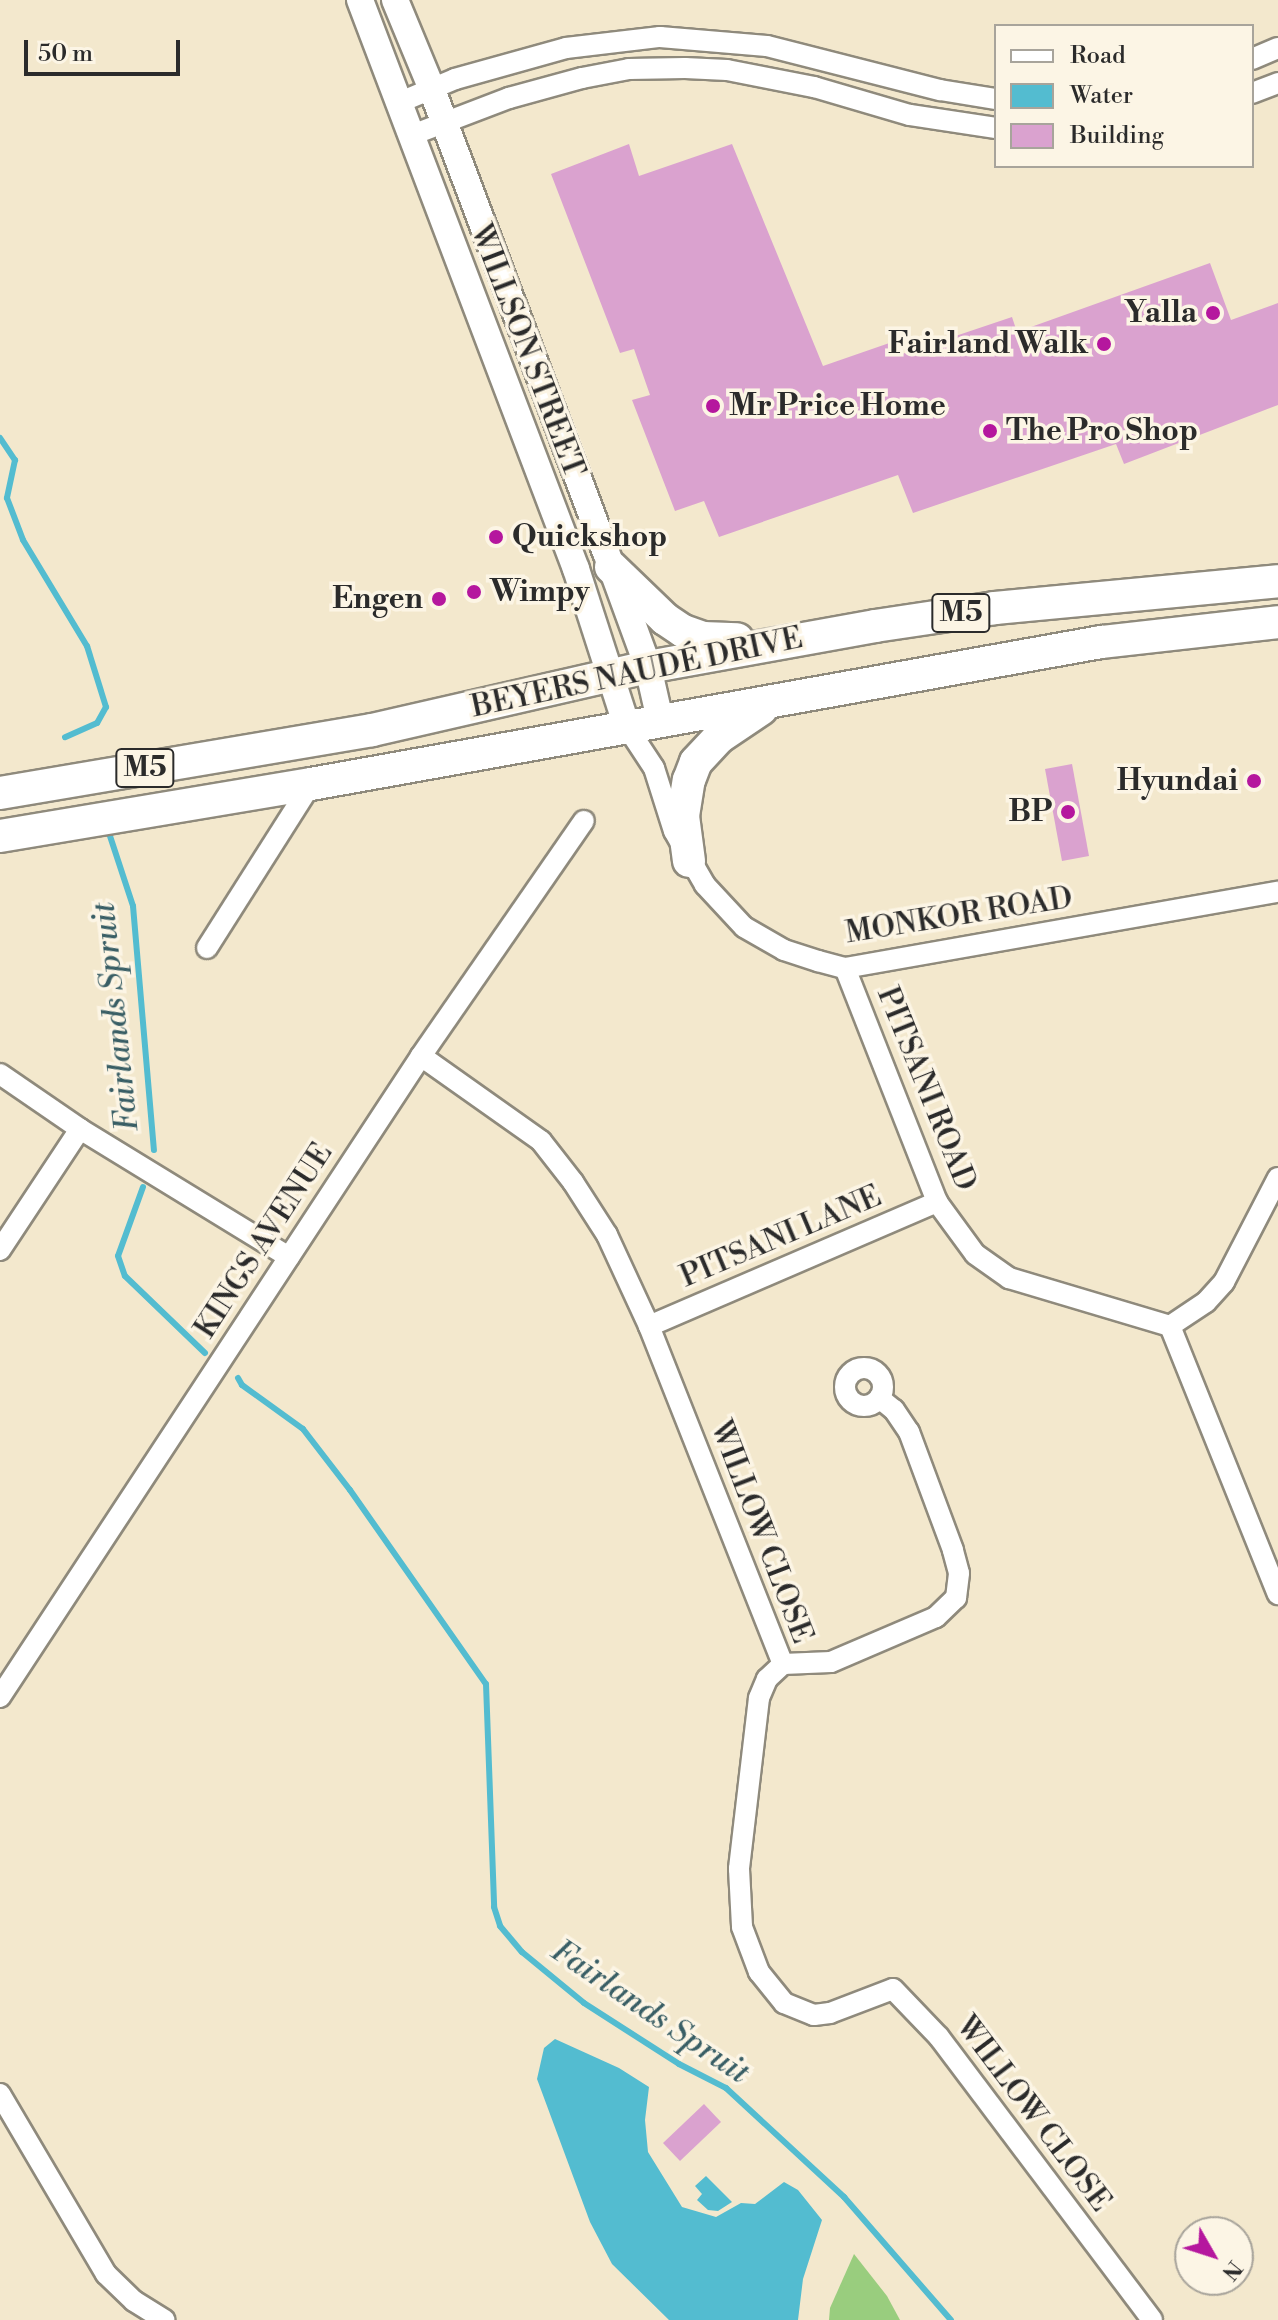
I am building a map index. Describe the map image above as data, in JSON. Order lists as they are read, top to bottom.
{
  "streets": {
    "main road": ["M5", "BEYERS NAUDÉ DRIVE"],
    "street": [
      "WILLSON STREET",
      "MONKOR ROAD",
      "PITSANI ROAD",
      "PITSANI LANE",
      "KINGS AVENUE",
      "WILLOW CLOSE"
    ]
  },
  "crossings": [
    ["WILLSON STREET", "BEYERS NAUDÉ DRIVE"],
    ["WILLSON STREET", "MONKOR ROAD"],
    ["BEYERS NAUDÉ DRIVE", "MONKOR ROAD"],
    ["MONKOR ROAD", "PITSANI ROAD"],
    ["PITSANI ROAD", "PITSANI LANE"],
    ["PITSANI LANE", "WILLOW CLOSE"],
    ["KINGS AVENUE", "WILLOW CLOSE"]
  ],
  "water": ["Fairlands Spruit"],
  "places": [
    "Yalla",
    "Fairland Walk",
    "Mr Price Home",
    "The Pro Shop",
    "Quickshop",
    "Wimpy",
    "Engen",
    "Hyundai",
    "BP"
  ],
  "legend": ["Road", "Water", "Building"],
  "scale_bar": "50 m",
  "north": "bottom right"
}
